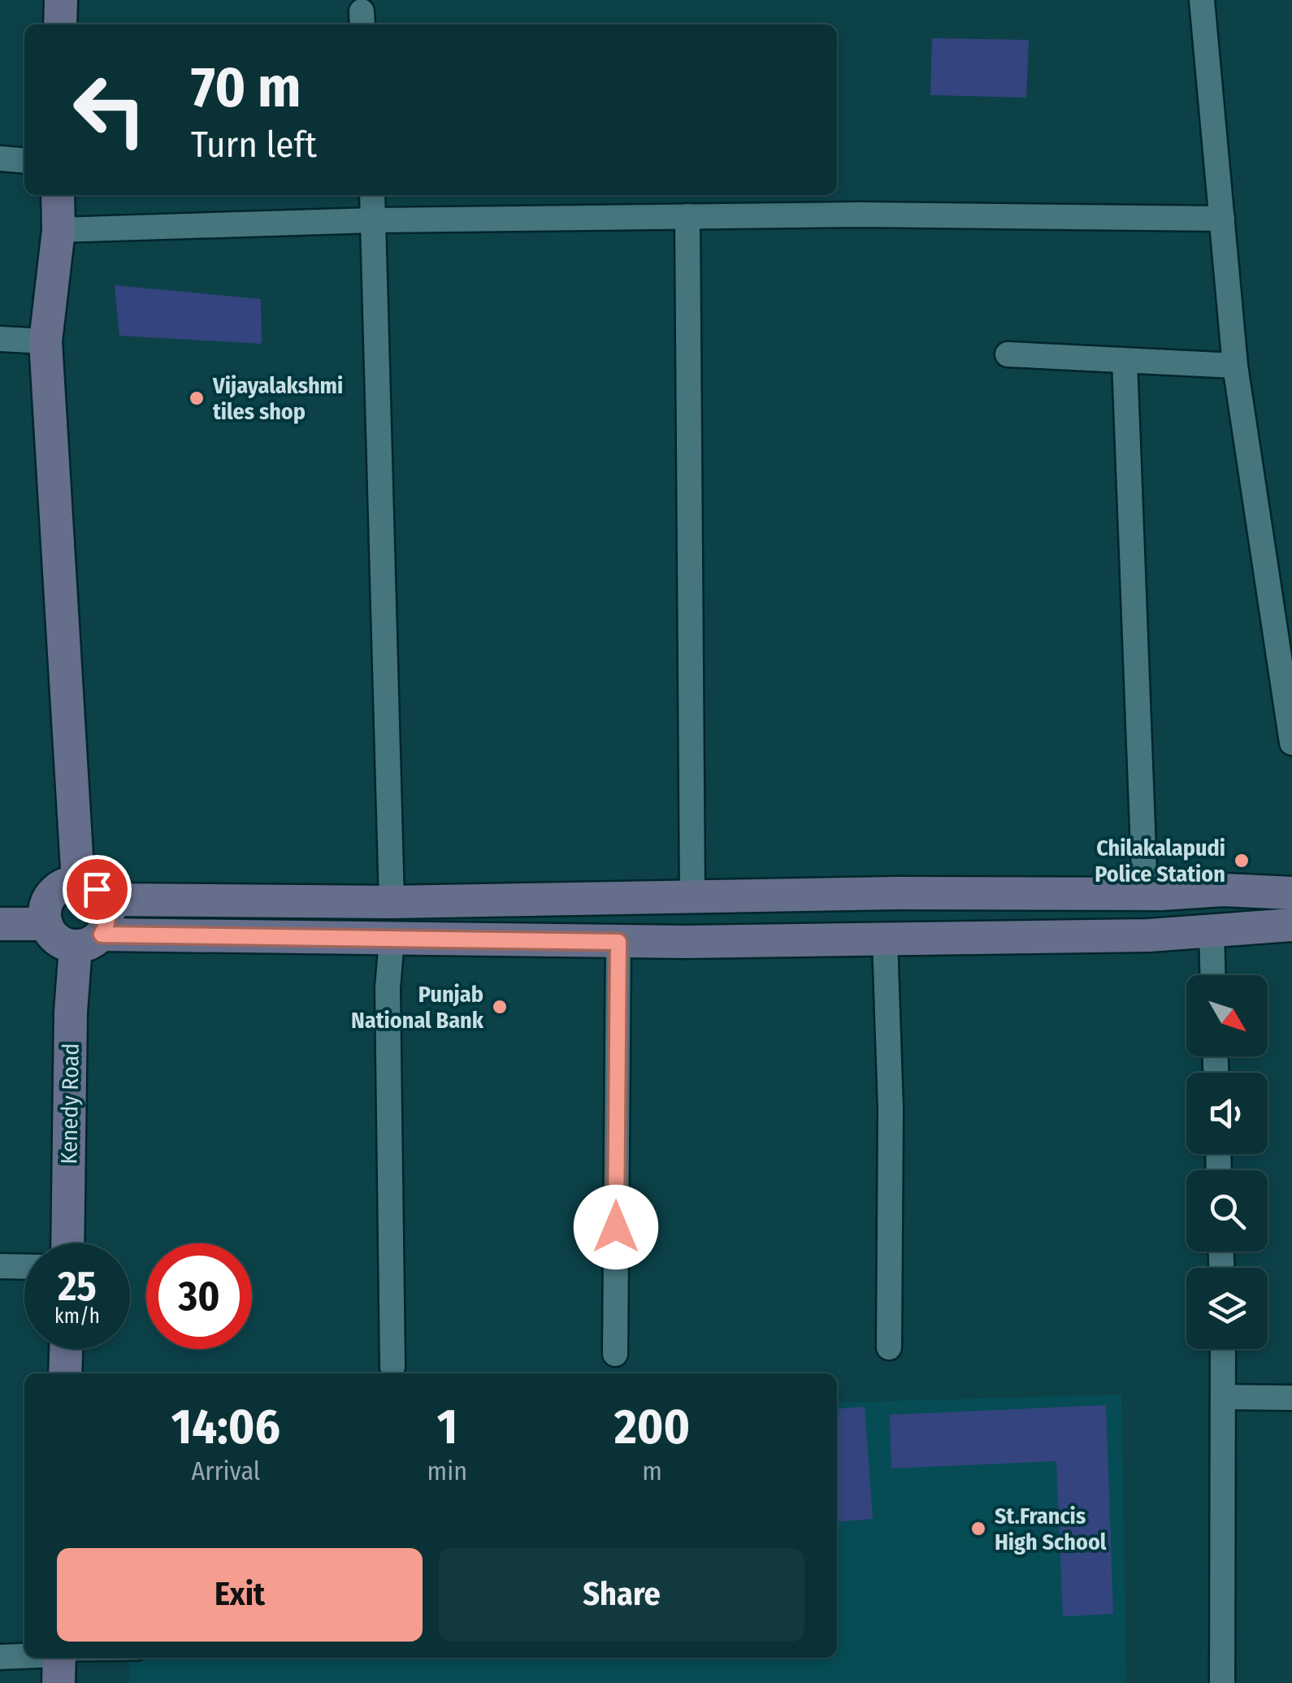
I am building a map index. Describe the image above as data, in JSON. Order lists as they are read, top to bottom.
{
  "streets": {
    "main road": ["Kenedy Road"]
  },
  "places": [
    "Vijayalakshmi tiles shop",
    "Chilakalapudi Police Station",
    "Punjab National Bank",
    "St.Francis High School"
  ],
  "north": "bottom right",
  "page": {
    "turn": ["70 m", "Turn left"],
    "speed": "25 km/h",
    "limit": "30",
    "eta": [
      "14:06",
      "Arrival",
      "1",
      "min",
      "200",
      "m"
    ],
    "buttons": ["Exit", "Share"]
  }
}
